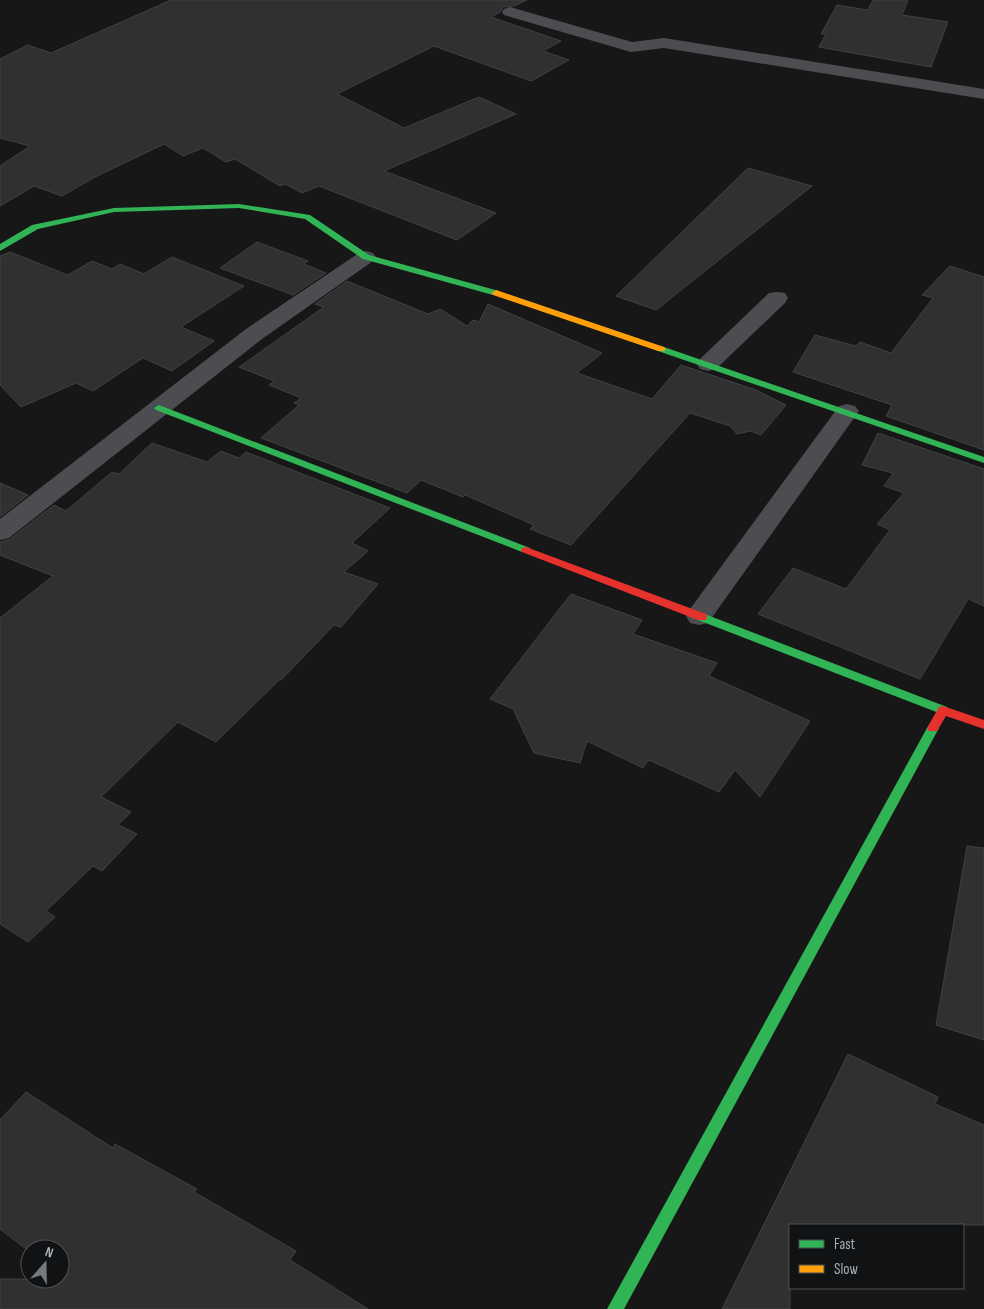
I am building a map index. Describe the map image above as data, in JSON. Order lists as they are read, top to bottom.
{
  "legend": ["Fast", "Slow"],
  "north": "top"
}
